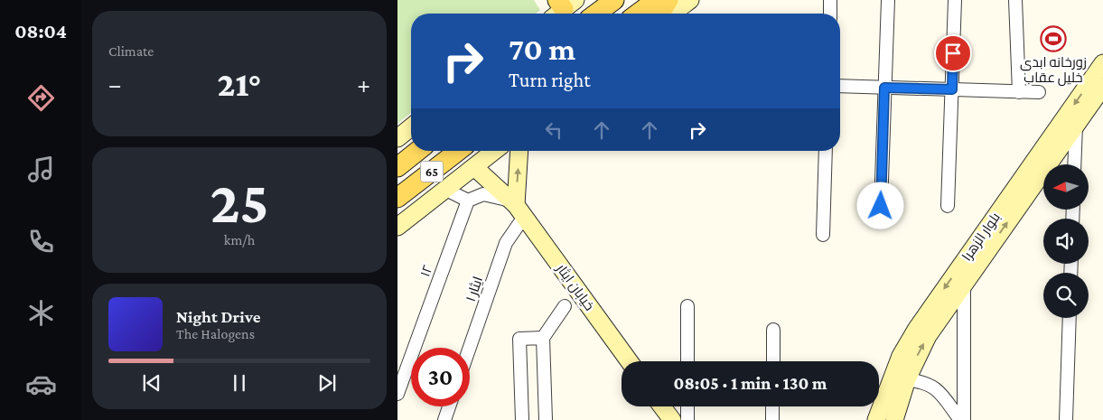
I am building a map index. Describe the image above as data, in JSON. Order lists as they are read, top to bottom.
{
  "streets": {
    "main road": ["65", "بلوار الزهرا", "خیابان ایثار"],
    "street": ["۱۲", "ایثار ۱"]
  },
  "crossings": [
    ["خیابان ایثار", "ایثار ۱"]
  ],
  "places": {
    "sports": ["زورخانه ابدی خلیل عقاب"]
  },
  "north": "left",
  "page": {
    "tabs": "08:04",
    "tile": [
      "Climate",
      ["25", "km/h"]
    ],
    "turn": ["70 m", "Turn right"],
    "heat": ["−", "21°", "+"],
    "song": ["Night Drive", "The Halogens"],
    "limit": "30",
    "trip": "08:05 · 1 min · 130 m"
  }
}
